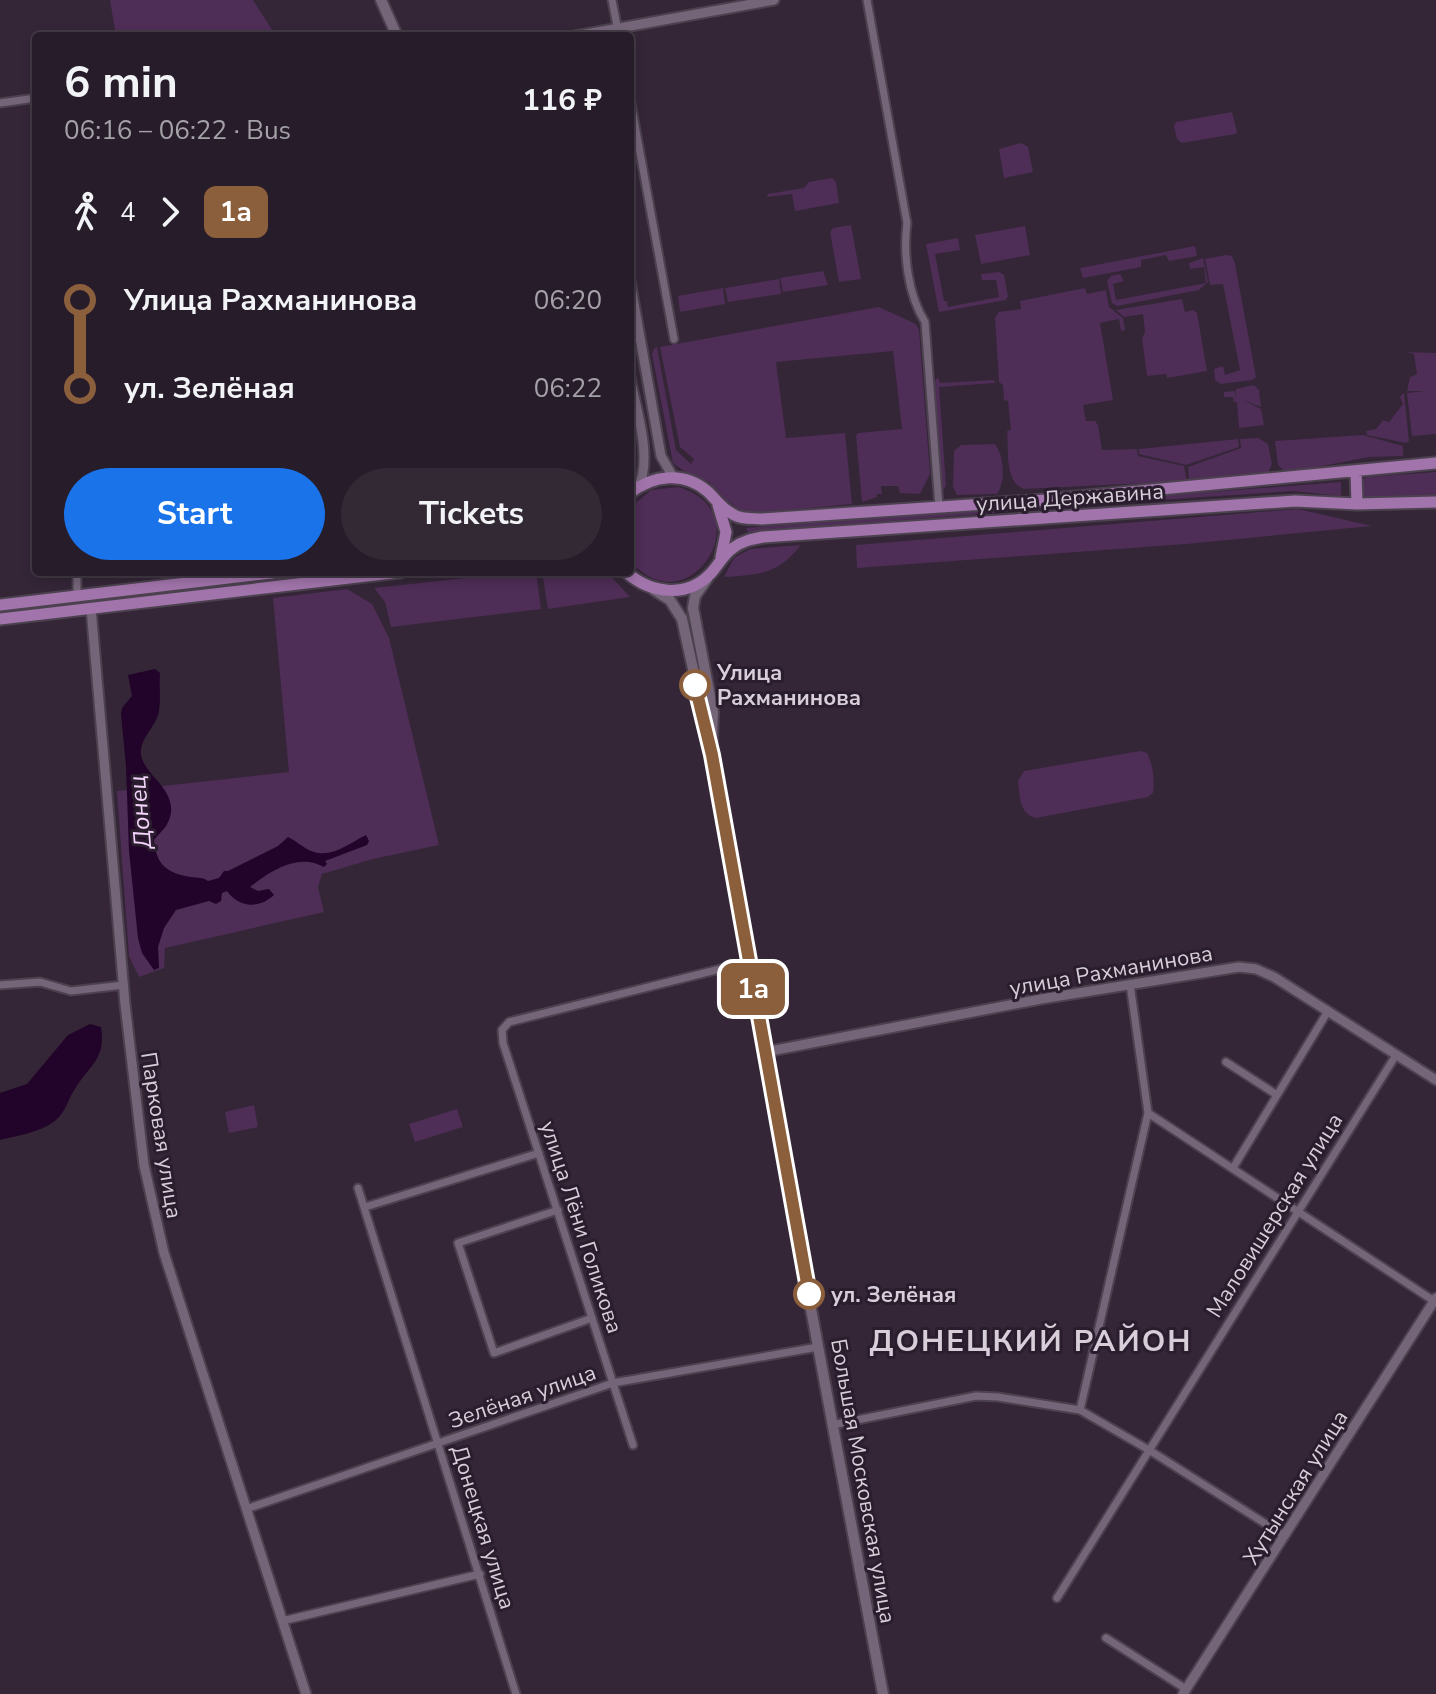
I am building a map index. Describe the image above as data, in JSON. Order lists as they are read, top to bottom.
{
  "streets": {
    "main road": ["улица Державина", "Большая Московская улица"],
    "street": [
      "улица Рахманинова",
      "Парковая улица",
      "Маловишерская улица",
      "улица Лёни Голикова",
      "Зелёная улица",
      "Хутынская улица",
      "Донецкая улица"
    ]
  },
  "crossings": [
    ["улица Державина", "Большая Московская улица"],
    ["улица Рахманинова", "Маловишерская улица"],
    ["улица Рахманинова", "Большая Московская улица"],
    ["Парковая улица", "Зелёная улица"],
    ["улица Лёни Голикова", "Зелёная улица"],
    ["улица Лёни Голикова", "Большая Московская улица"],
    ["Зелёная улица", "Большая Московская улица"],
    ["Зелёная улица", "Донецкая улица"]
  ],
  "districts": ["ДОНЕЦКИЙ РАЙОН"],
  "water": ["Донец"],
  "places": ["Улица Рахманинова", "ул. Зелёная"],
  "lines": ["bus line 1a"],
  "page": {
    "on_map": "1a",
    "heading": ["6 min", "06:16 – 06:22 · Bus", "116 ₽"],
    "legs": ["4", "1a"],
    "list": [
      {
        "name": "Улица Рахманинова",
        "value": "06:20"
      },
      {
        "name": "ул. Зелёная",
        "value": "06:22"
      }
    ],
    "buttons": ["Start", "Tickets"]
  }
}
